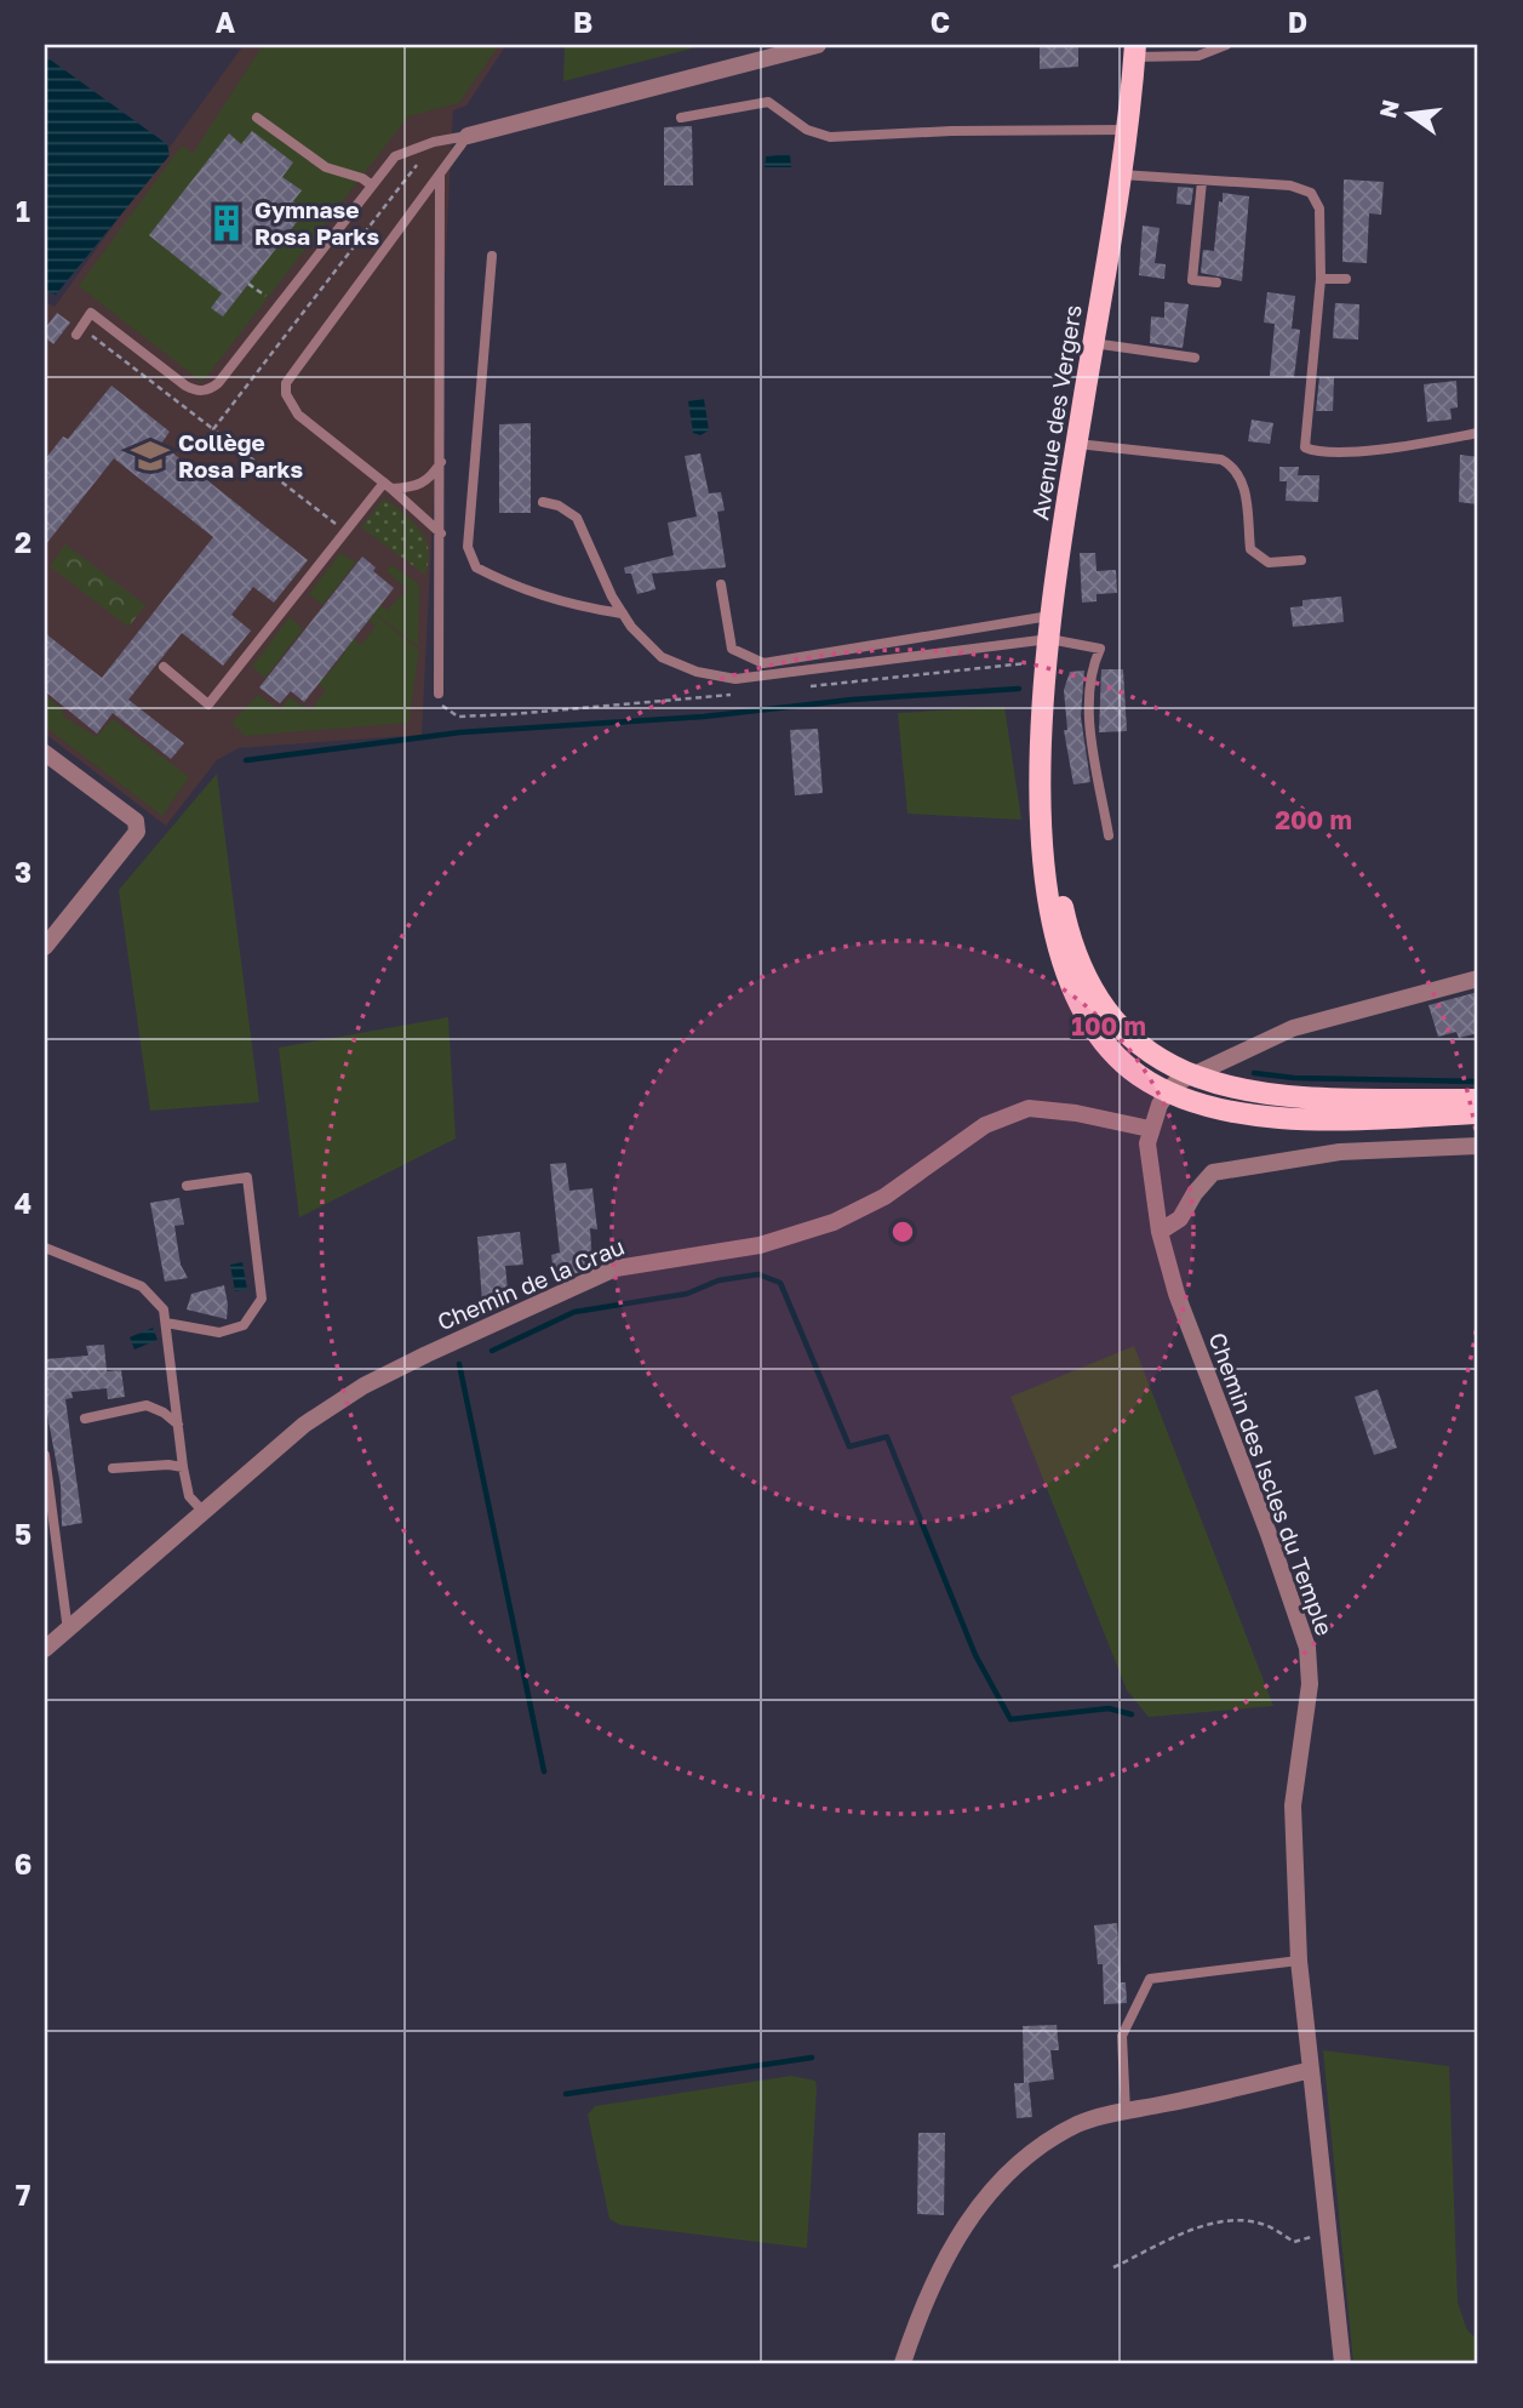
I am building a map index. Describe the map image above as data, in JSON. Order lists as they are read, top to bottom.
{
  "streets": {
    "main road": ["Avenue des Vergers"],
    "street": ["Chemin de la Crau", "Chemin des Iscles du Temple"]
  },
  "crossings": [
    ["Chemin de la Crau", "Chemin des Iscles du Temple"]
  ],
  "places": {
    "building": ["Gymnase Rosa Parks"],
    "school or university": ["Collège Rosa Parks"]
  },
  "north": "left",
  "grid": {
    "columns": [
      "A",
      "B",
      "C",
      "D"
    ],
    "rows": [
      "1",
      "2",
      "3",
      "4",
      "5",
      "6",
      "7"
    ]
  },
  "rings": ["200 m", "100 m"]
}
